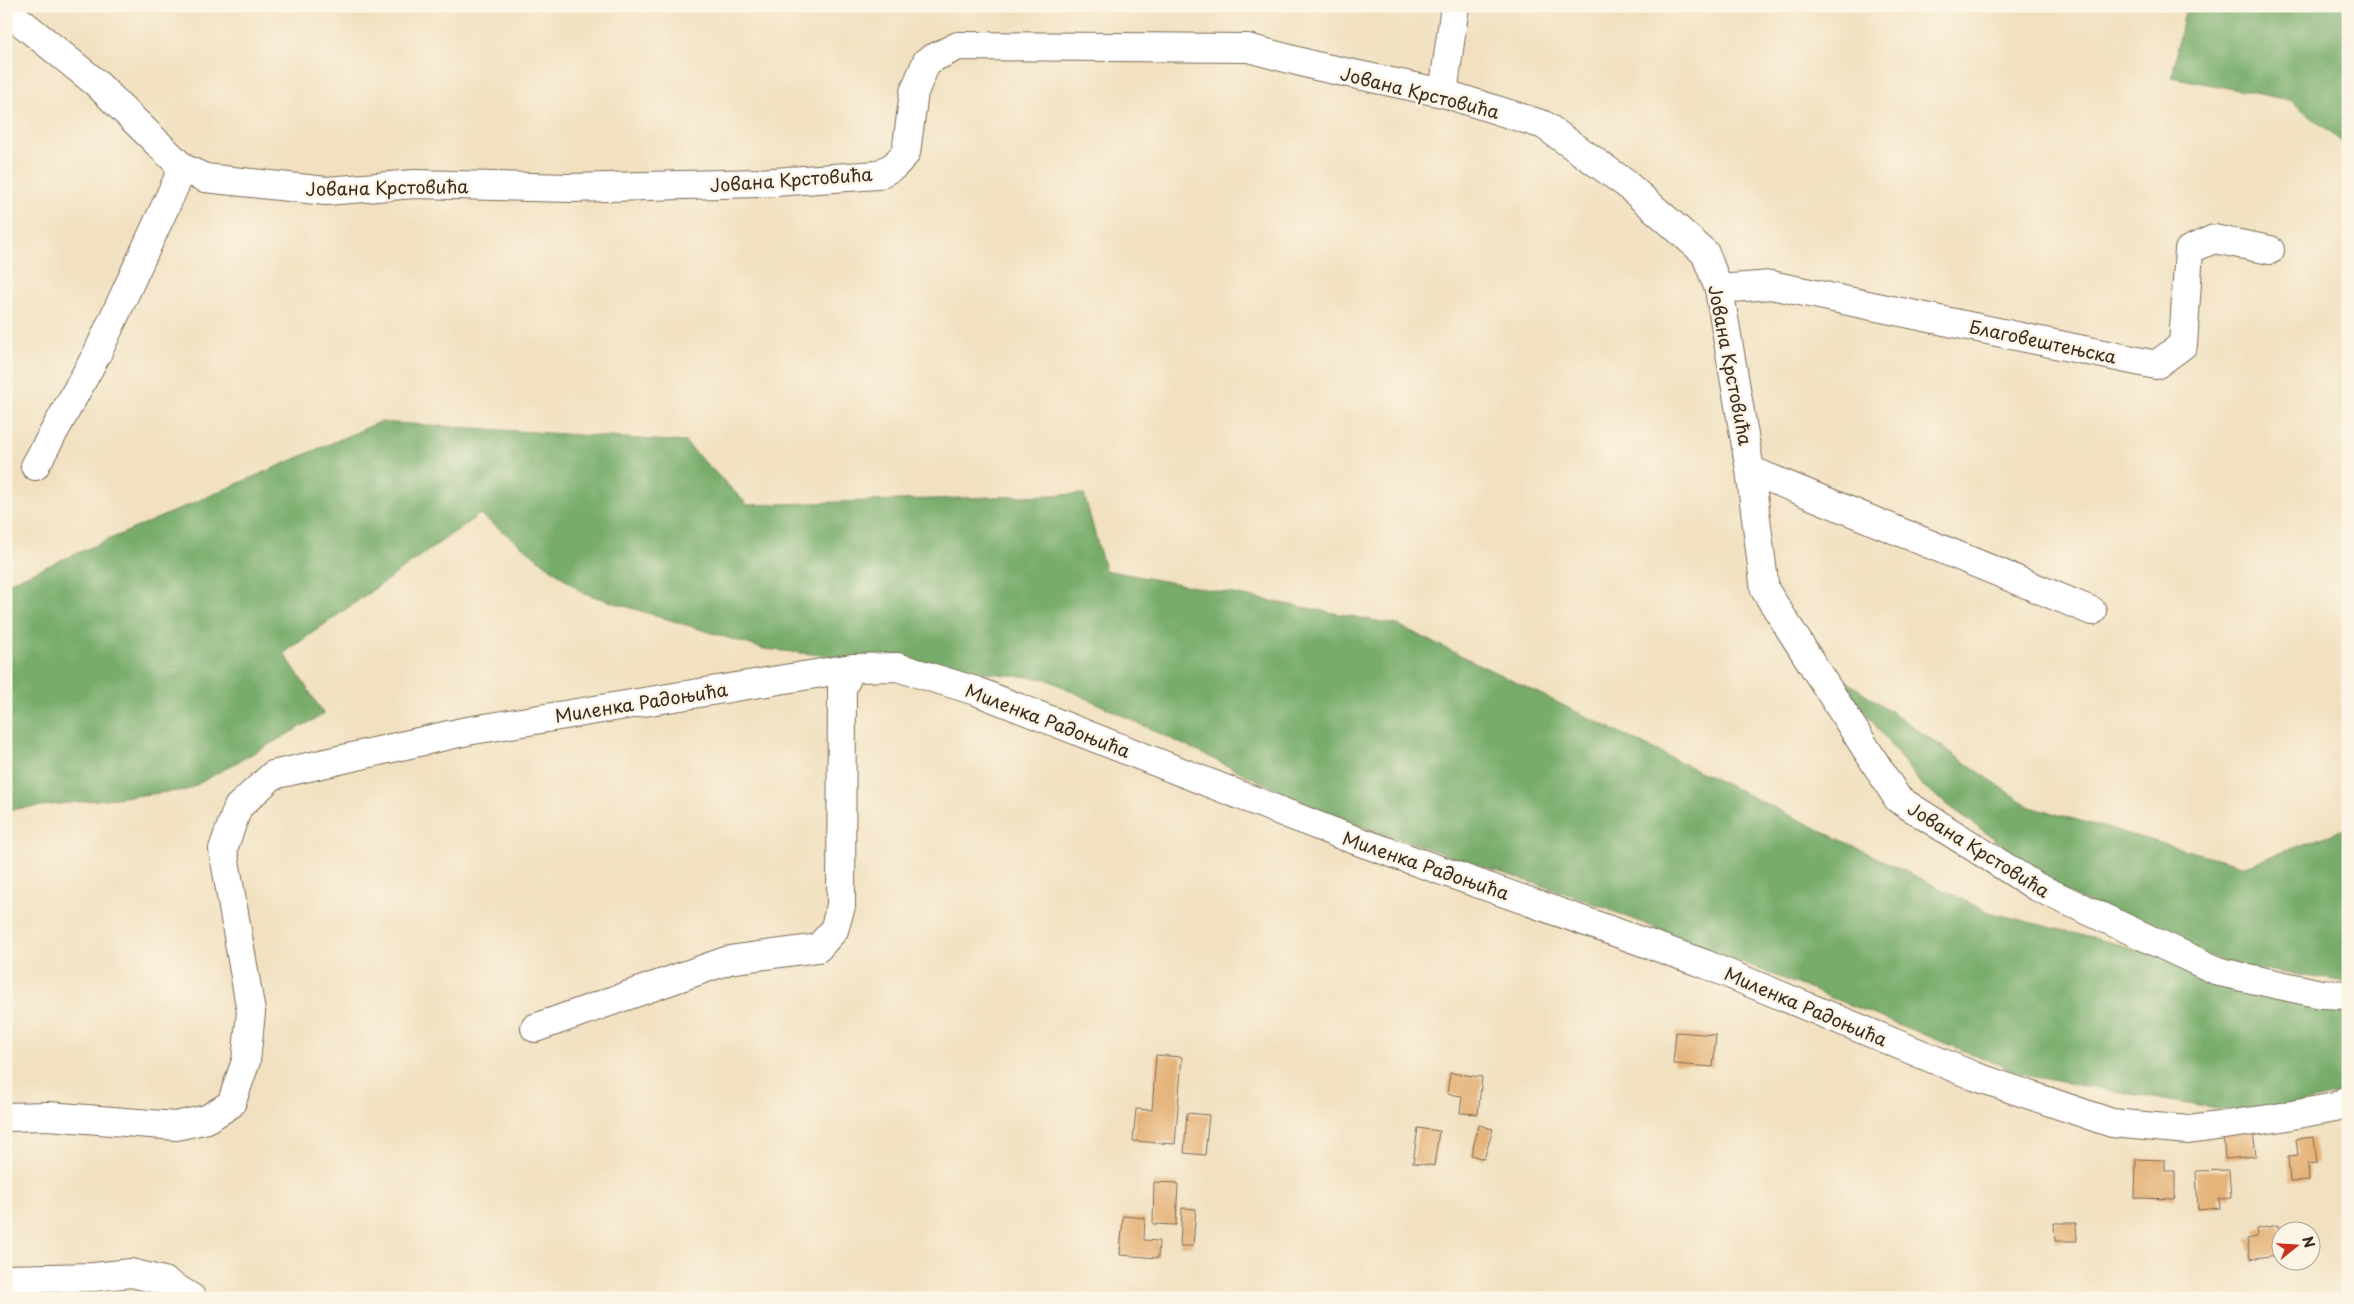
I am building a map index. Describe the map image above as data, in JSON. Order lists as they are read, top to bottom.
{
  "streets": {
    "street": ["Јована Крстовића", "Благовештењска", "Миленка Радоњића"]
  },
  "crossings": [
    ["Јована Крстовића", "Благовештењска"]
  ],
  "north": "right"
}
